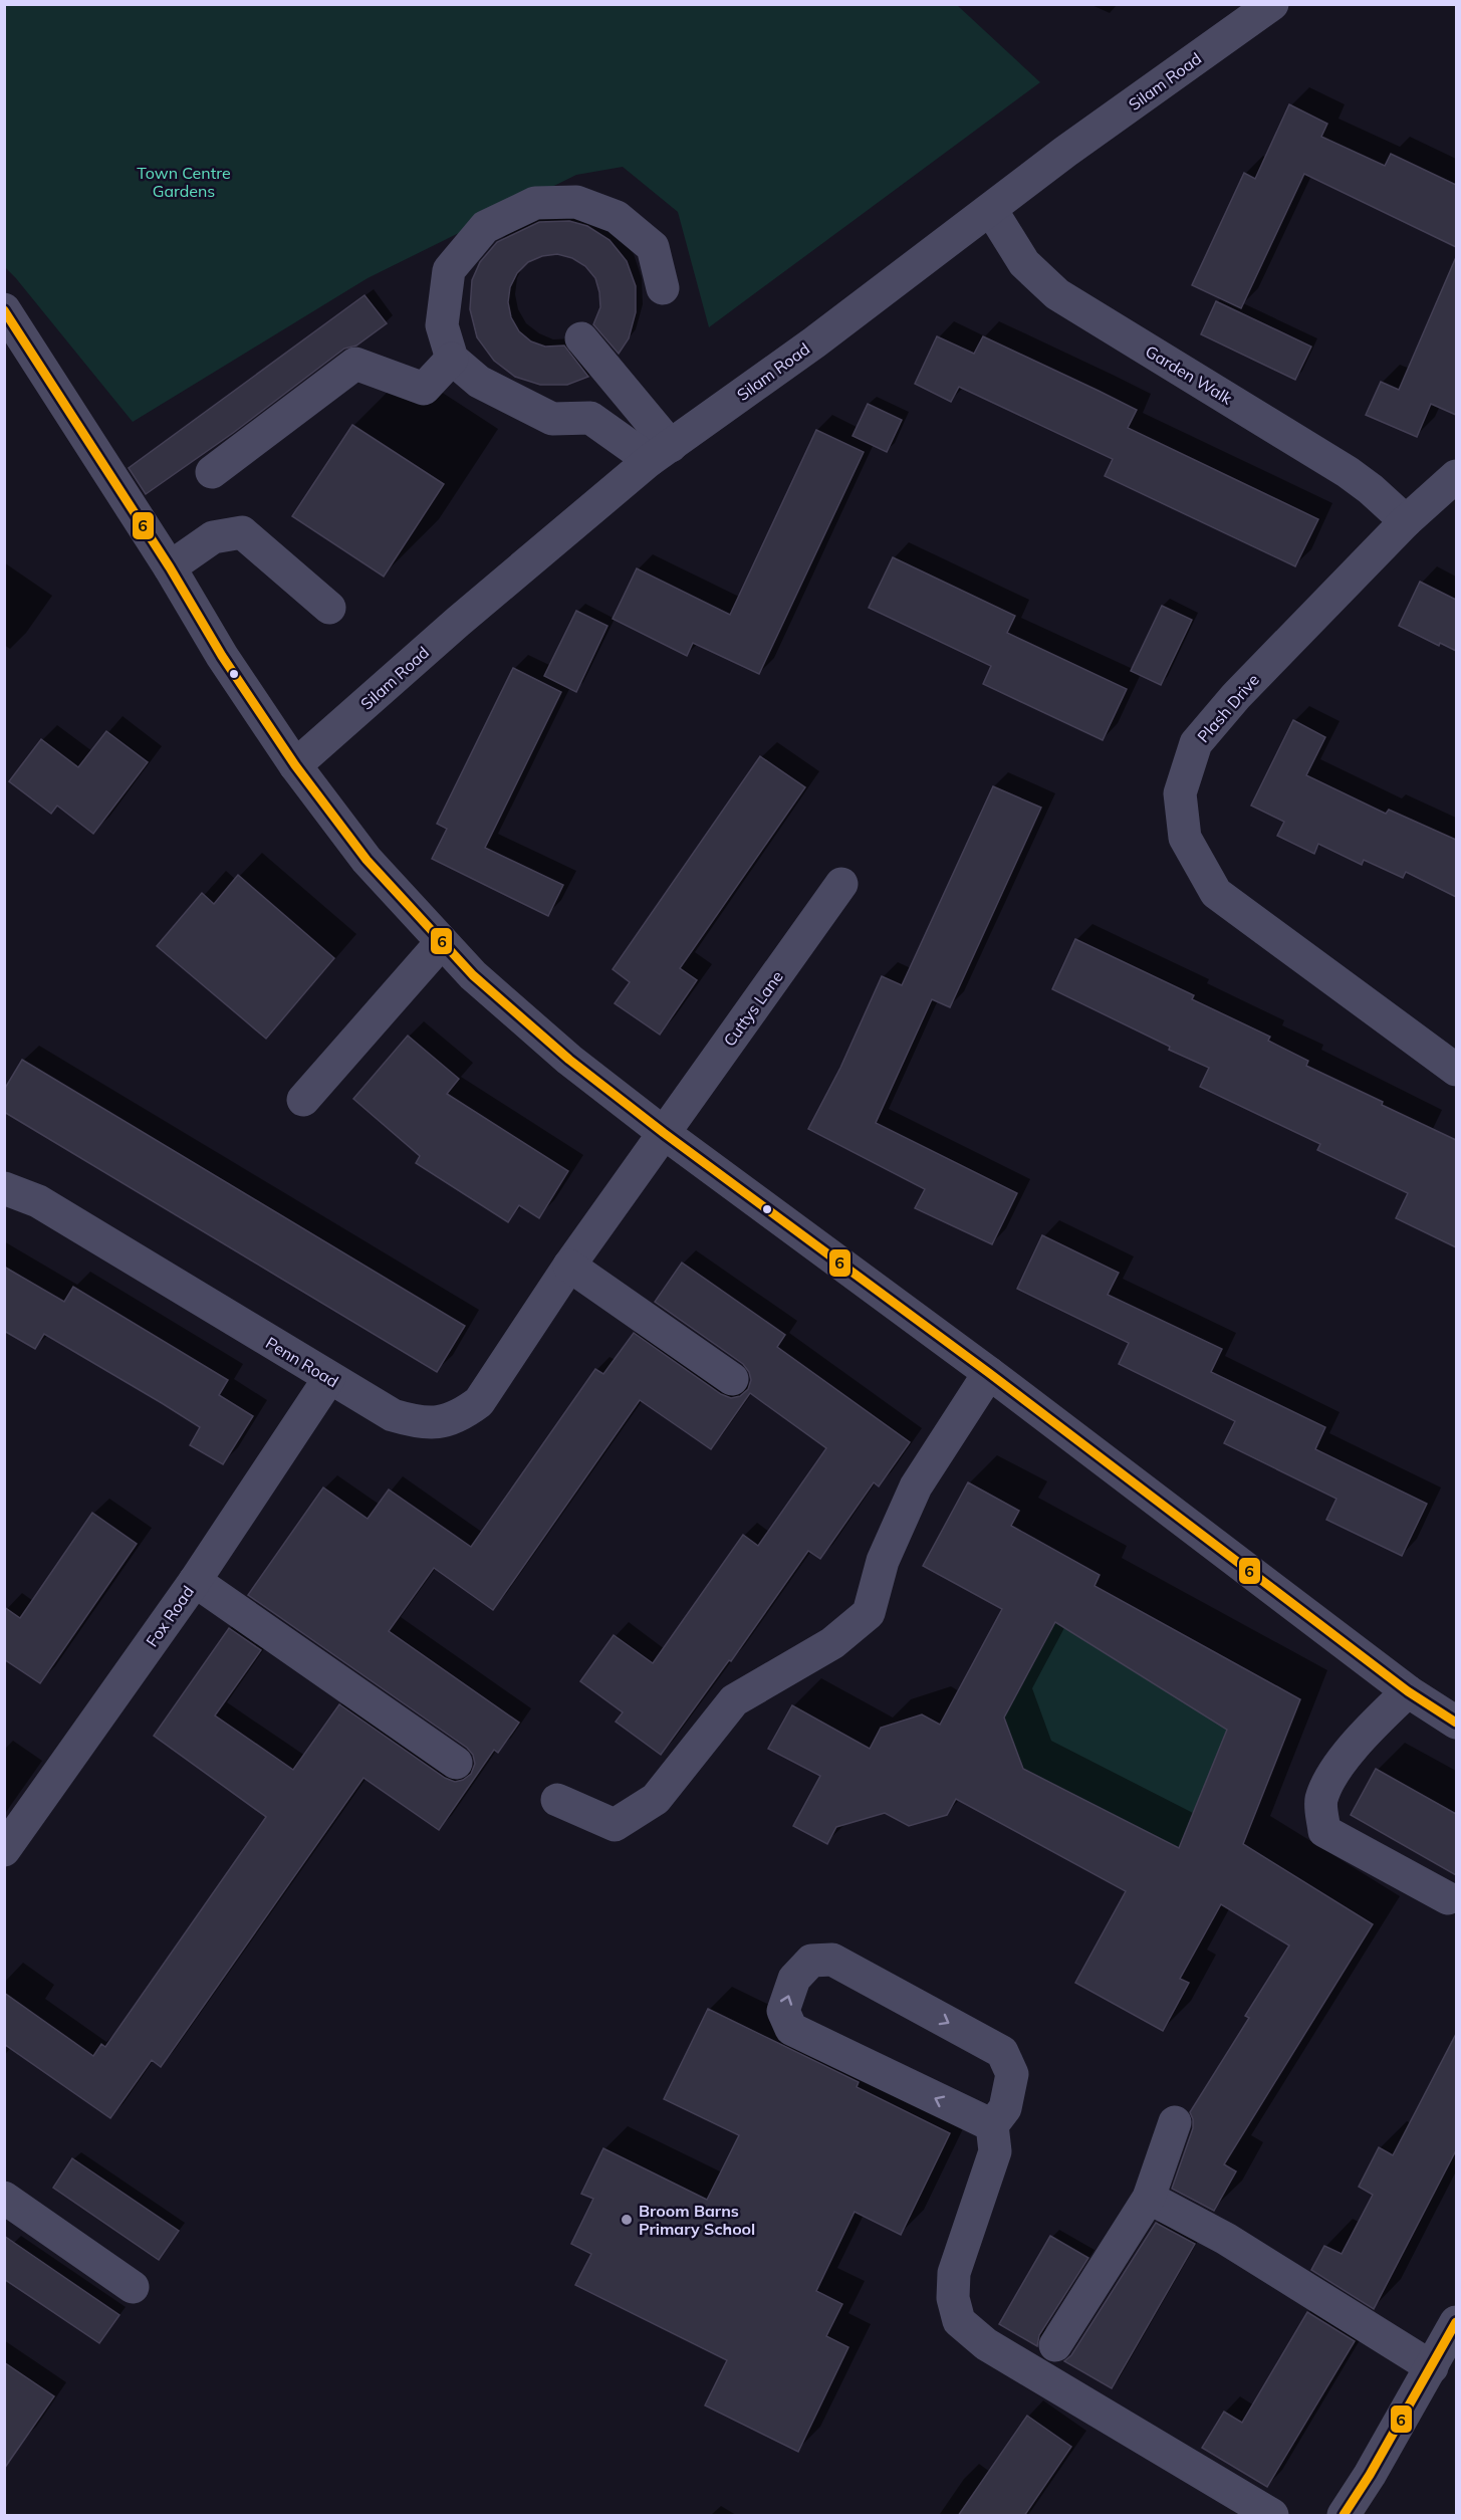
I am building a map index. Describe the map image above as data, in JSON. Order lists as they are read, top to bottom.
{
  "streets": {
    "street": [
      "Silam Road",
      "Garden Walk",
      "Plash Drive",
      "Cuttys Lane",
      "Penn Road",
      "Fox Road"
    ]
  },
  "crossings": [
    ["Silam Road", "Garden Walk"],
    ["Garden Walk", "Plash Drive"],
    ["Cuttys Lane", "Penn Road"],
    ["Penn Road", "Fox Road"]
  ],
  "parks": ["Town Centre Gardens"],
  "places": ["Broom Barns Primary School"],
  "lines": ["transit line 6"]
}
